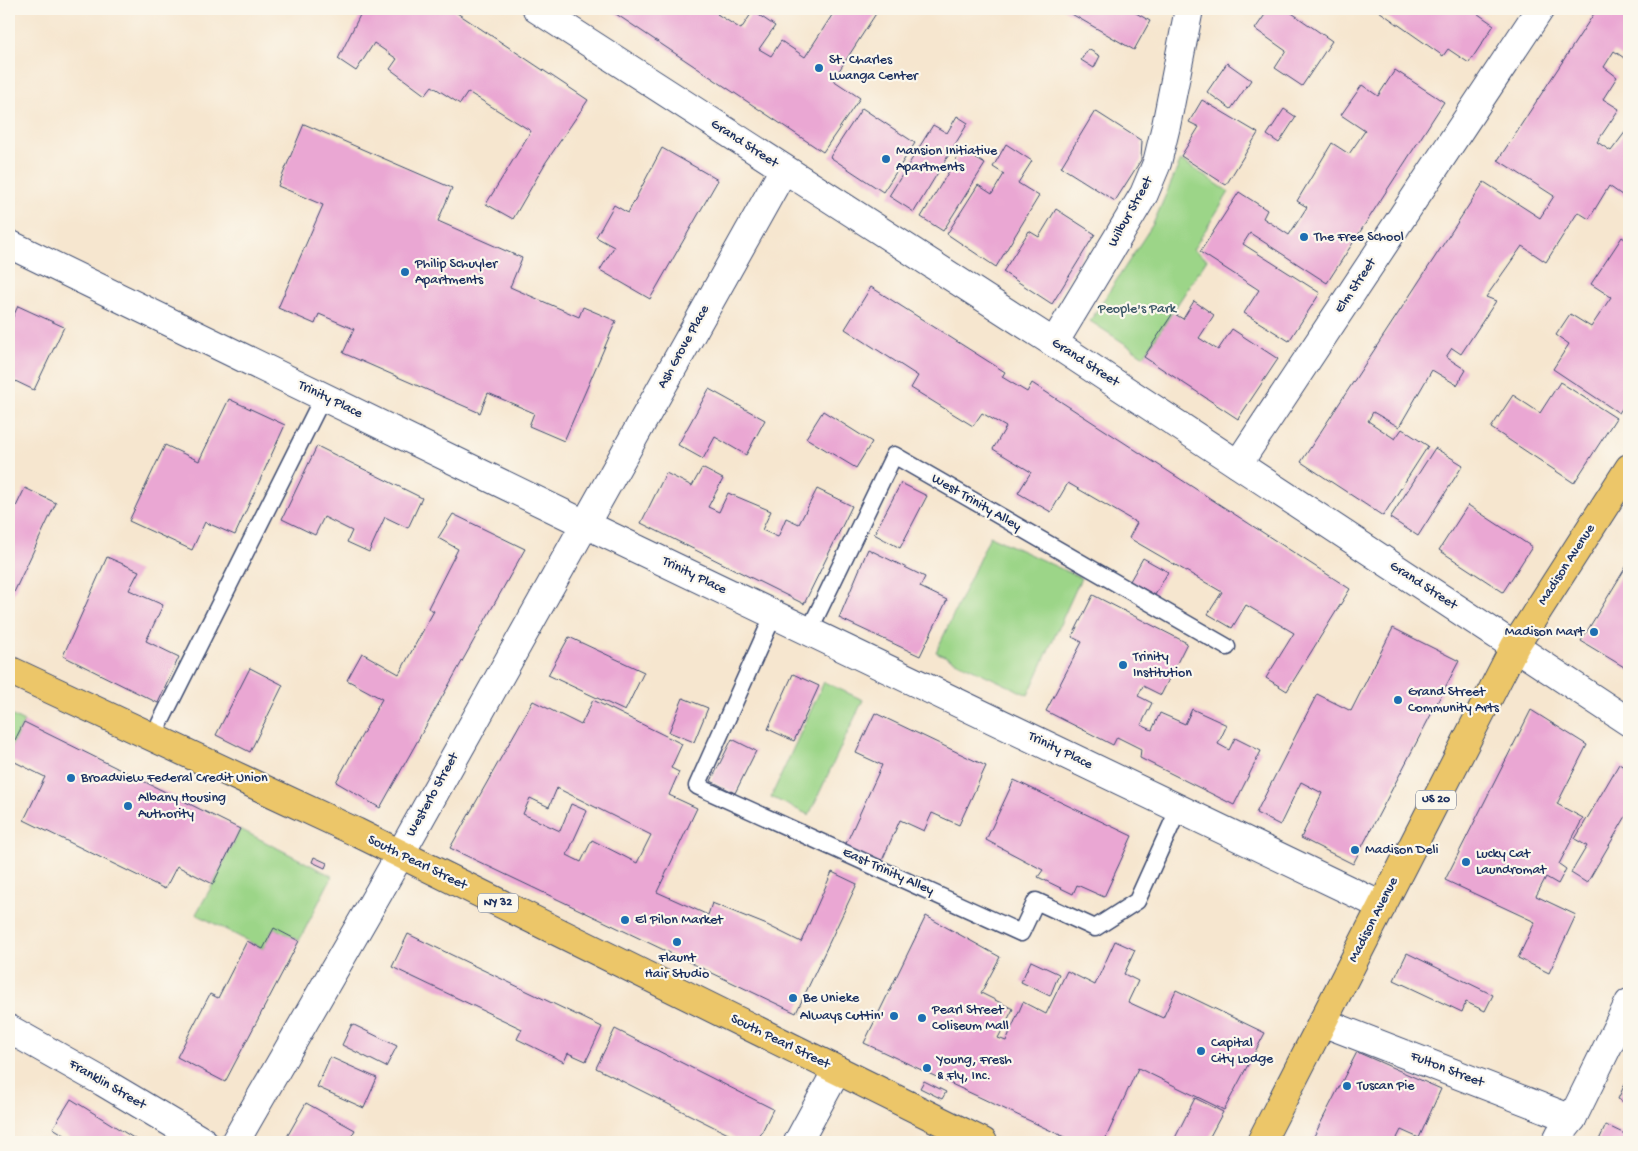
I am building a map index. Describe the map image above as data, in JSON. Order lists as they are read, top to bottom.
{
  "streets": {
    "main road": [
      "Madison Avenue",
      "US 20",
      "South Pearl Street",
      "NY 32"
    ],
    "street": [
      "Grand Street",
      "Wilbur Street",
      "Elm Street",
      "Ash Grove Place",
      "Trinity Place",
      "Westerlo Street",
      "Fulton Street",
      "Franklin Street"
    ],
    "lane": ["West Trinity Alley", "East Trinity Alley"]
  },
  "crossings": [
    ["Grand Street", "Wilbur Street"],
    ["Grand Street", "Elm Street"],
    ["Grand Street", "Ash Grove Place"],
    ["Grand Street", "Madison Avenue"],
    ["Ash Grove Place", "Trinity Place"],
    ["Ash Grove Place", "Westerlo Street"],
    ["Trinity Place", "West Trinity Alley"],
    ["Trinity Place", "Madison Avenue"],
    ["Trinity Place", "Westerlo Street"],
    ["Trinity Place", "East Trinity Alley"],
    ["Madison Avenue", "Fulton Street"],
    ["Westerlo Street", "South Pearl Street"]
  ],
  "parks": ["People's Park"],
  "places": [
    "St. Charles Lwanga Center",
    "Mansion Initiative Apartments",
    "The Free School",
    "Philip Schuyler Apartments",
    "Madison Mart",
    "Trinity Institution",
    "Grand Street Community Arts",
    "Broadview Federal Credit Union",
    "Albany Housing Authority",
    "Madison Deli",
    "Lucky Cat Laundromat",
    "El Pilon Market",
    "Flaunt Hair Studio",
    "Be Unieke",
    "Always Cuttin'",
    "Pearl Street Coliseum Mall",
    "Capital City Lodge",
    "Young, Fresh & Fly, Inc.",
    "Tuscan Pie"
  ]
}
